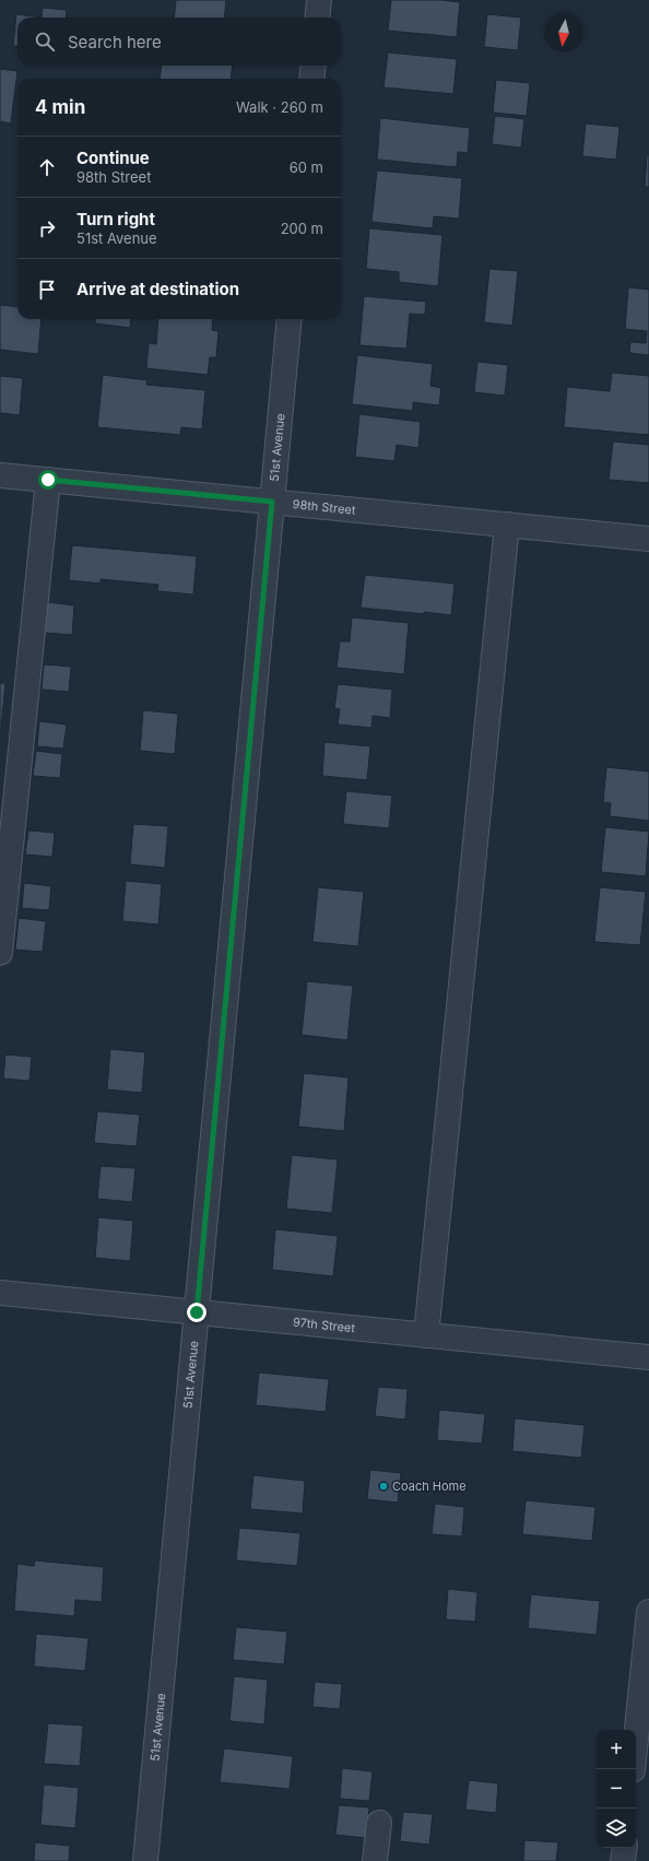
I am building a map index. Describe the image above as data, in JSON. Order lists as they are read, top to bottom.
{
  "streets": {
    "street": ["51st Avenue", "98th Street", "97th Street"]
  },
  "crossings": [
    ["51st Avenue", "98th Street"],
    ["51st Avenue", "97th Street"]
  ],
  "places": ["Coach Home"],
  "north": "bottom",
  "page": {
    "search": "Search here",
    "heading": ["4 min", "Walk · 260 m"],
    "list": [
      ["Continue", "98th Street", "60 m"],
      ["Turn right", "51st Avenue", "200 m"],
      "Arrive at destination"
    ],
    "map_buttons": ["+", "−"]
  }
}
